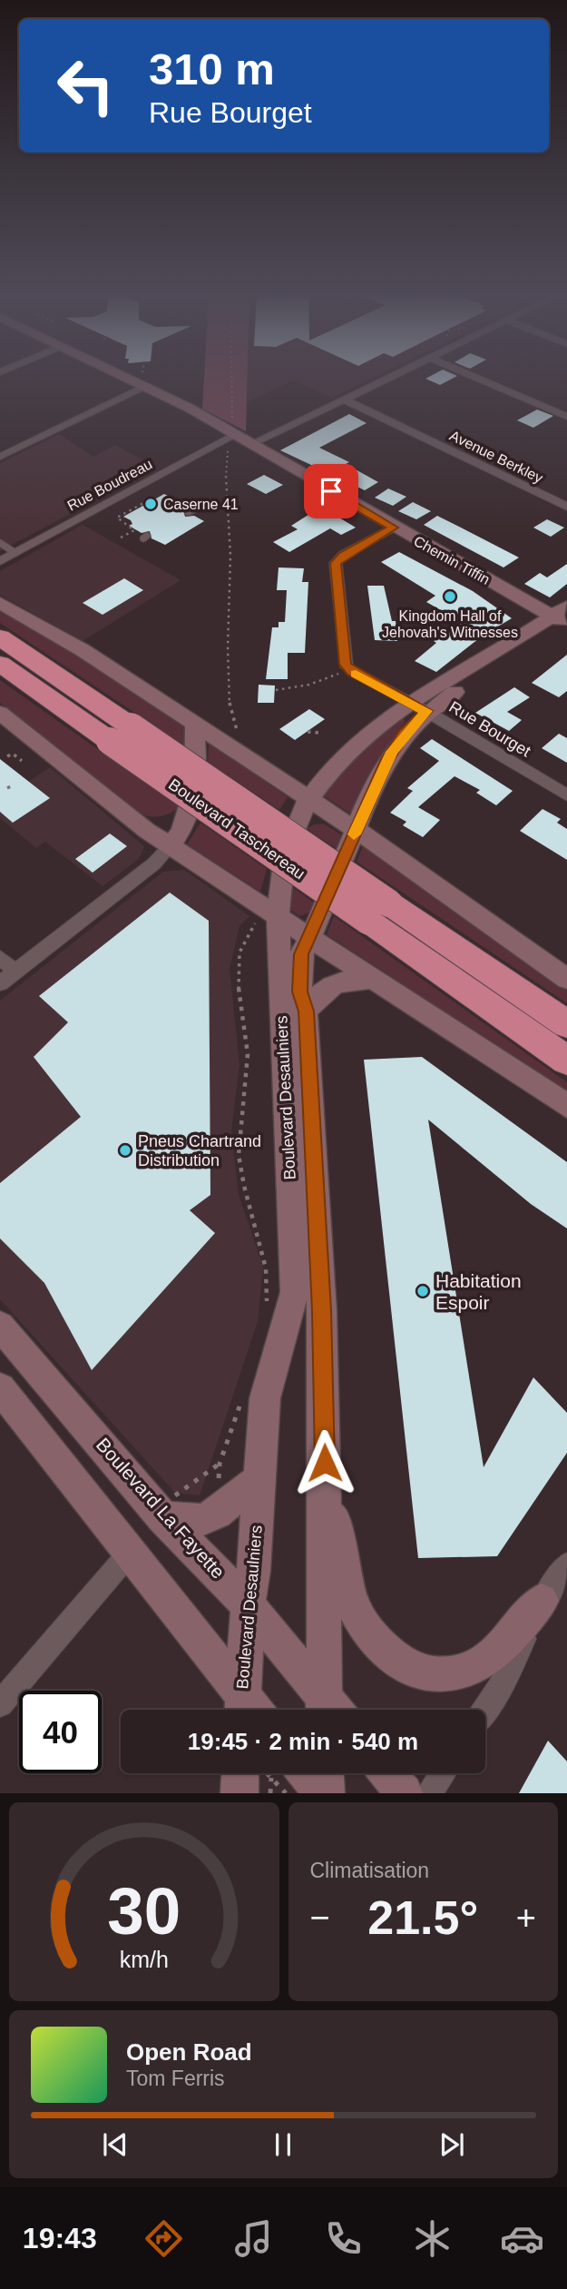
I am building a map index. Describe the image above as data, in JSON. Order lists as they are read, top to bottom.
{
  "streets": {
    "highway": ["Boulevard Taschereau"],
    "street": [
      "Avenue Berkley",
      "Rue Boudreau",
      "Chemin Tiffin",
      "Rue Bourget",
      "Boulevard Desaulniers",
      "Boulevard La Fayette"
    ]
  },
  "crossings": [
    ["Rue Boudreau", "Chemin Tiffin"],
    ["Chemin Tiffin", "Boulevard Desaulniers"],
    ["Rue Bourget", "Boulevard Desaulniers"],
    ["Boulevard Desaulniers", "Boulevard La Fayette"]
  ],
  "places": [
    "Caserne 41",
    "Kingdom Hall of Jehovah's Witnesses",
    "Pneus Chartrand Distribution",
    "Habitation Espoir"
  ],
  "page": {
    "turn": ["310 m", "Rue Bourget"],
    "limit": "40",
    "trip": "19:45 · 2 min · 540 m",
    "tile": "Climatisation",
    "heat": ["−", "21.5°", "+"],
    "song": ["Open Road", "Tom Ferris"],
    "tabs": "19:43",
    "gauge": ["30", "km/h"]
  }
}
